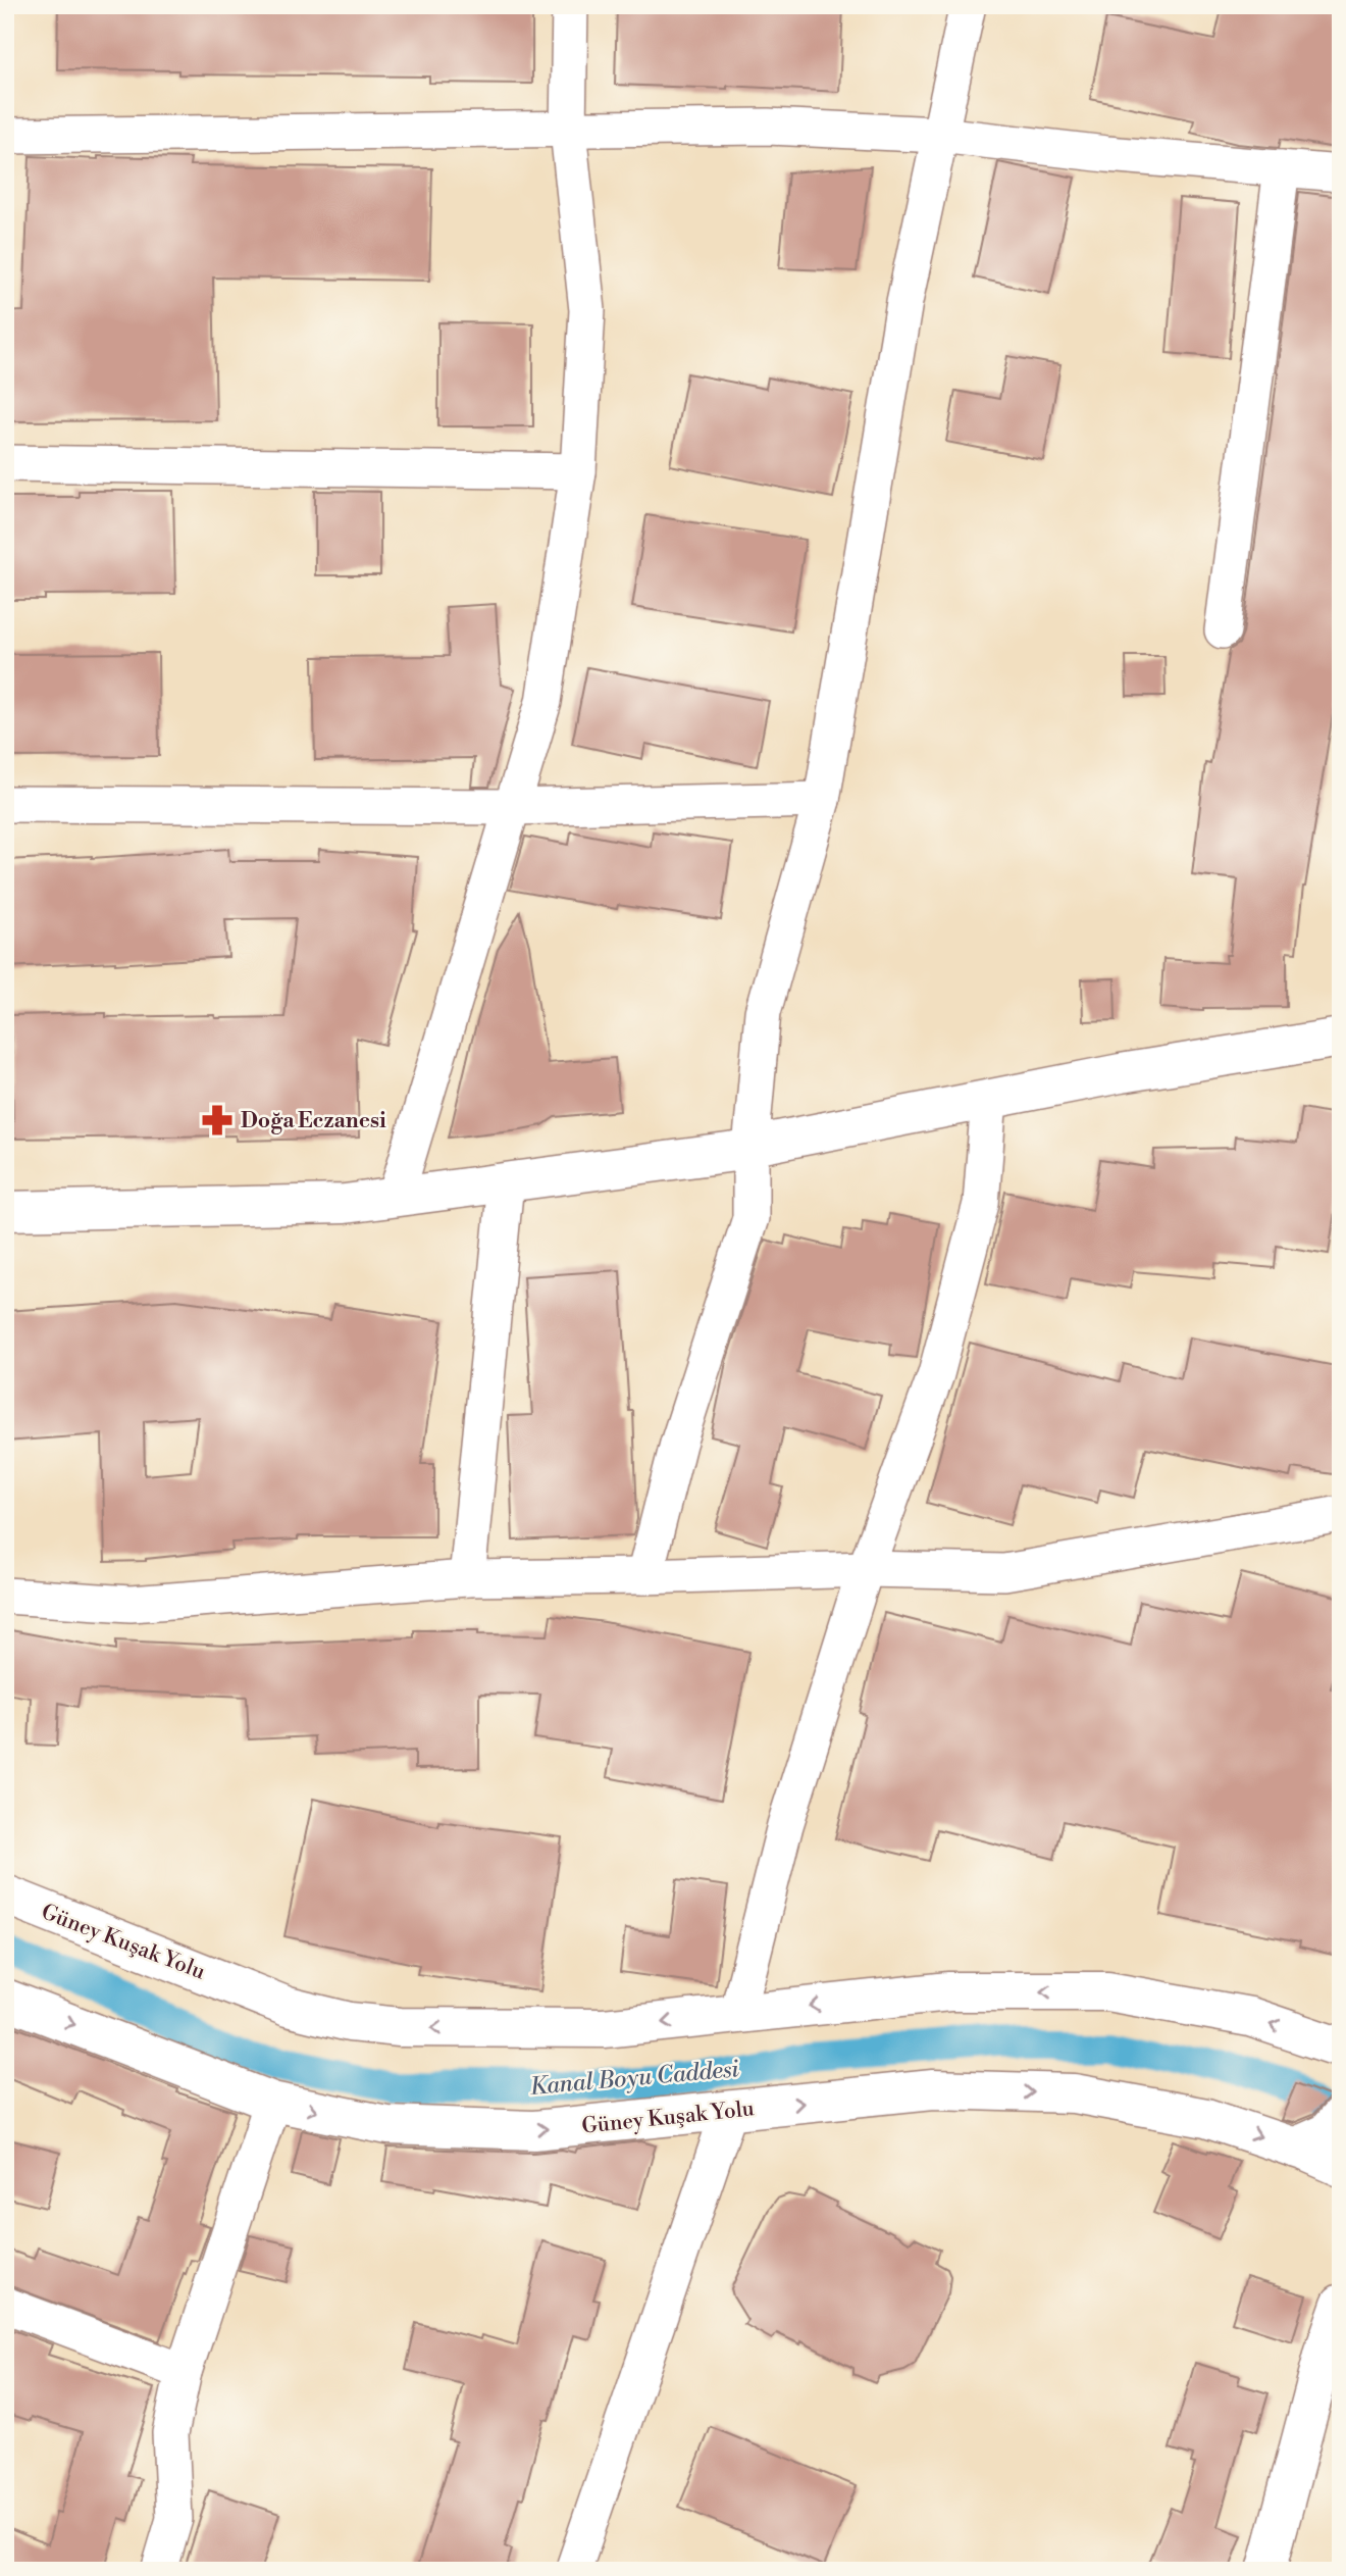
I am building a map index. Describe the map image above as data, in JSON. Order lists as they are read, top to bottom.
{
  "streets": {
    "main road": ["Güney Kuşak Yolu"]
  },
  "water": ["Kanal Boyu Caddesi"],
  "places": {
    "pharmacy": ["Doğa Eczanesi"]
  }
}
